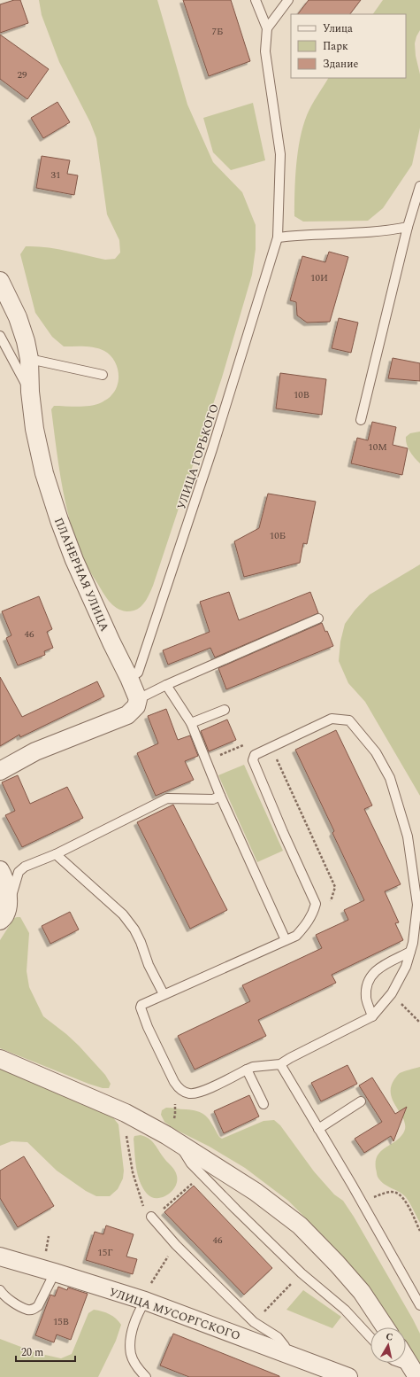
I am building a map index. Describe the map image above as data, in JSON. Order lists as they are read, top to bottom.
{
  "streets": {
    "street": ["ПЛАНЕРНАЯ УЛИЦА", "УЛИЦА МУСОРГСКОГО"],
    "lane": ["УЛИЦА ГОРЬКОГО"]
  },
  "crossings": [
    ["УЛИЦА ГОРЬКОГО", "ПЛАНЕРНАЯ УЛИЦА"]
  ],
  "house_numbers": [
    "7Б",
    "29",
    "31",
    "10И",
    "10В",
    "10М",
    "10Б",
    "46",
    "46",
    "15Г",
    "15В"
  ],
  "legend": ["Улица", "Парк", "Здание"],
  "scale_bar": "20 m",
  "north": "top"
}
